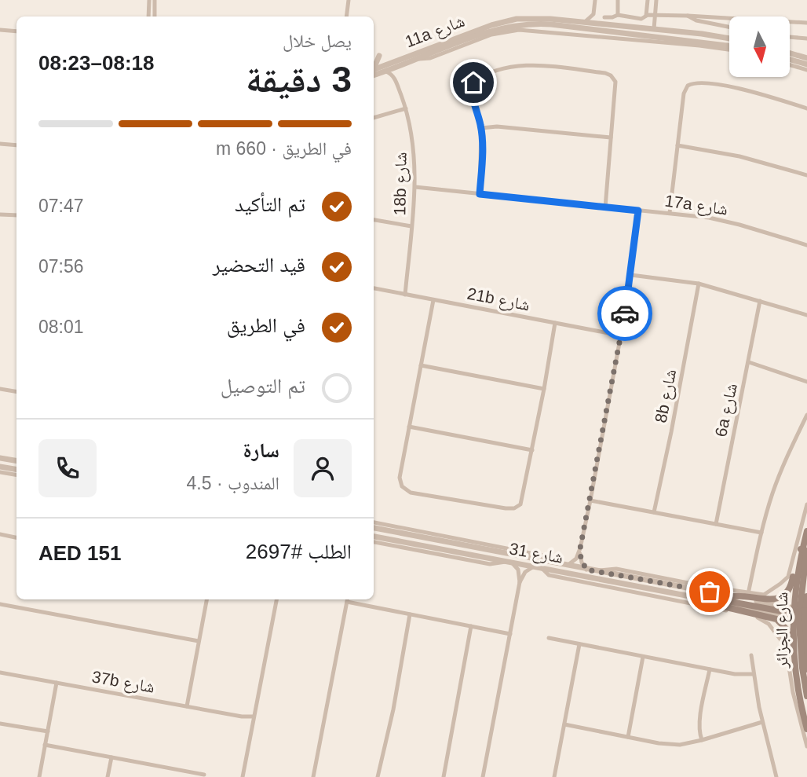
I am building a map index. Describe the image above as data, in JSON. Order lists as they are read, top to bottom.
{
  "streets": {
    "main road": ["شارع الجزائر"],
    "street": [
      "11a شارع",
      "18b شارع",
      "17a شارع",
      "21b شارع",
      "8b شارع",
      "6a شارع",
      "شارع 31",
      "37b شارع"
    ]
  },
  "crossings": [
    ["18b شارع", "17a شارع"],
    ["18b شارع", "21b شارع"],
    ["شارع 31", "شارع الجزائر"]
  ],
  "north": "bottom",
  "page": {
    "heading": ["3 دقيقة", "يصل خلال", "08:18–08:23"],
    "panel": [
      "سارة",
      "المندوب · 4.5",
      "الطلب #2697",
      "AED 151"
    ],
    "bar": "في الطريق · 660 m",
    "list": [
      ["تم التأكيد", "07:47"],
      ["قيد التحضير", "07:56"],
      ["في الطريق", "08:01"],
      "تم التوصيل"
    ]
  }
}
